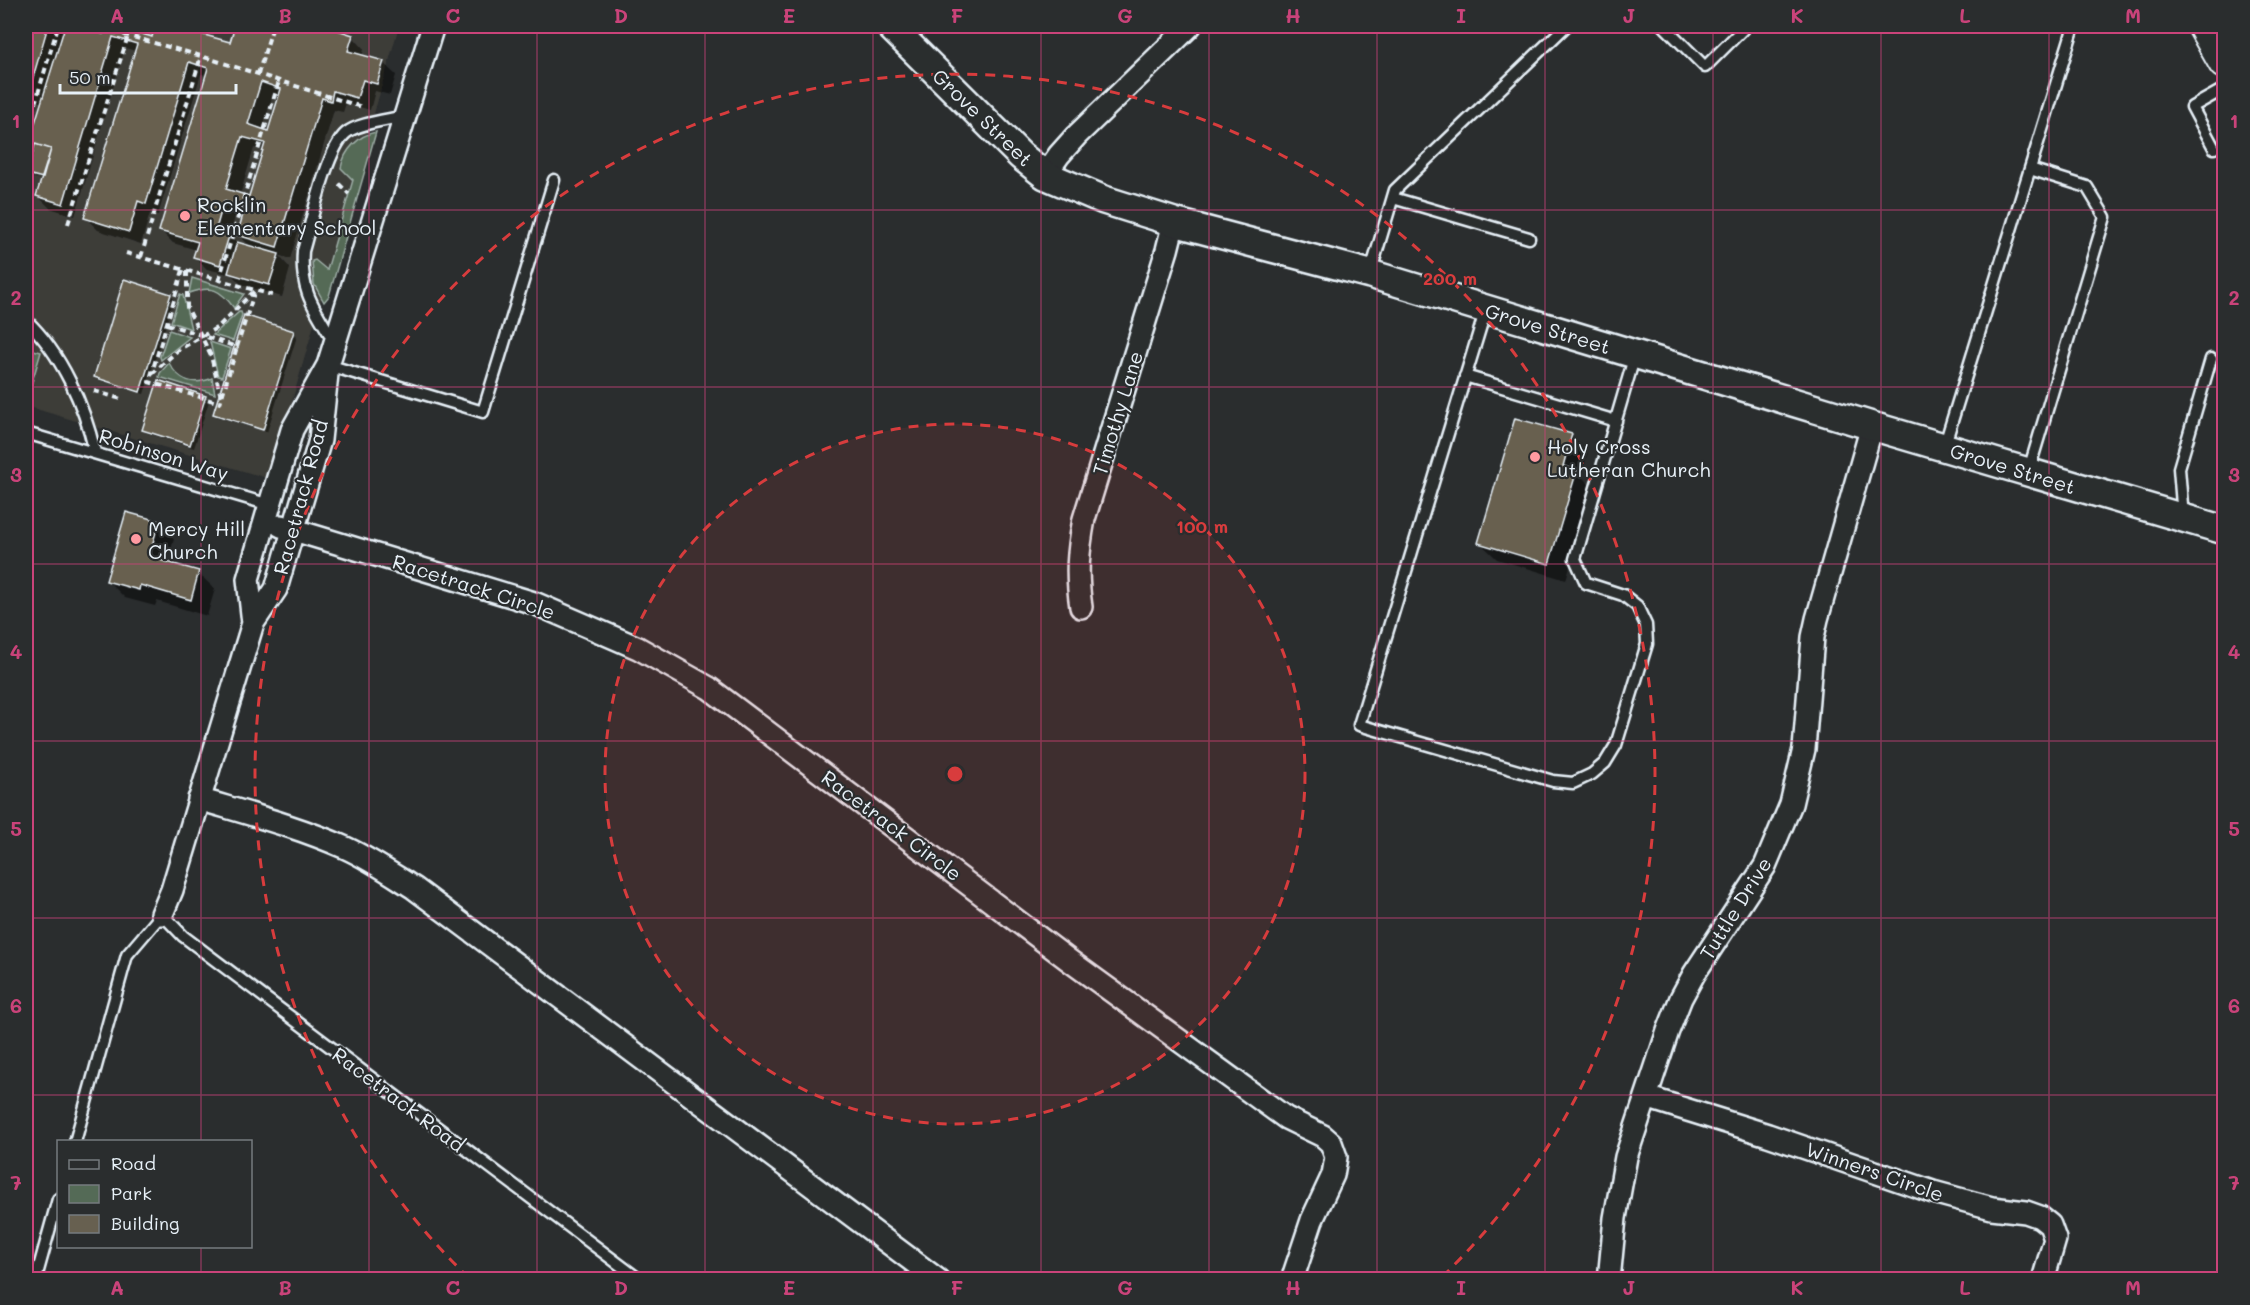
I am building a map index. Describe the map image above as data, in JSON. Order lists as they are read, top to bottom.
{
  "streets": {
    "street": [
      "Grove Street",
      "Timothy Lane",
      "Racetrack Road",
      "Racetrack Circle",
      "Tuttle Drive",
      "Winners Circle"
    ],
    "lane": ["Robinson Way"]
  },
  "crossings": [
    ["Grove Street", "Timothy Lane"],
    ["Grove Street", "Tuttle Drive"],
    ["Robinson Way", "Racetrack Road"],
    ["Robinson Way", "Racetrack Circle"],
    ["Racetrack Road", "Racetrack Circle"],
    ["Tuttle Drive", "Winners Circle"]
  ],
  "places": ["Rocklin Elementary School", "Holy Cross Lutheran Church", "Mercy Hill Church"],
  "legend": ["Road", "Park", "Building"],
  "scale_bar": "50 m",
  "grid": {
    "columns": [
      "A",
      "B",
      "C",
      "D",
      "E",
      "F",
      "G",
      "H",
      "I",
      "J",
      "K",
      "L",
      "M"
    ],
    "rows": [
      "1",
      "2",
      "3",
      "4",
      "5",
      "6",
      "7"
    ]
  },
  "rings": ["200 m", "100 m"]
}
